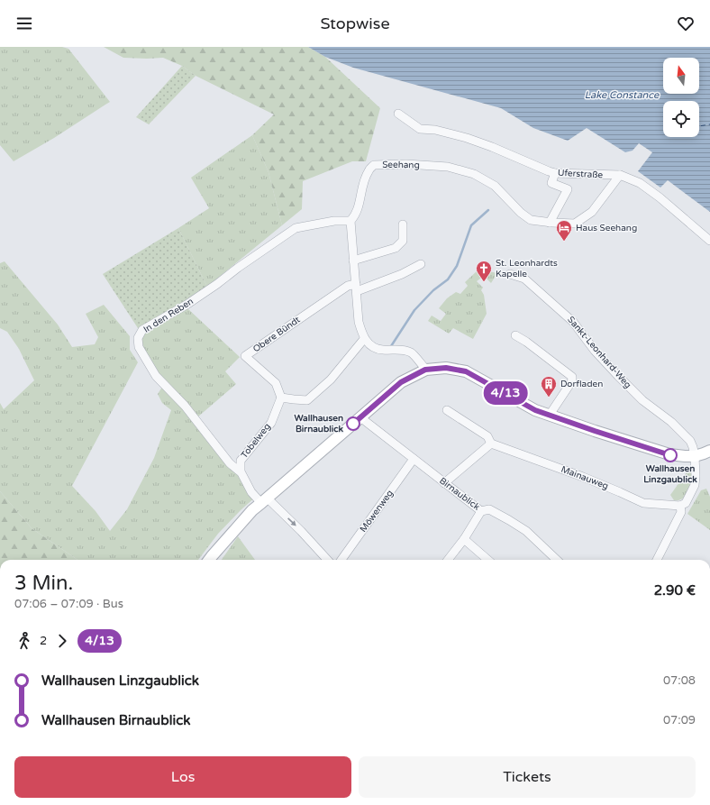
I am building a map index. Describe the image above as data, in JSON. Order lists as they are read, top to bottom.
{
  "streets": {
    "street": [
      "Seehang",
      "Uferstraße",
      "In den Reben",
      "Obere Bündt",
      "Sankt-Leonhard-Weg",
      "Tobelweg",
      "Mainauweg",
      "Birnaublick",
      "Möwenweg"
    ]
  },
  "crossings": [
    ["Seehang", "Uferstraße"],
    ["Seehang", "In den Reben"],
    ["In den Reben", "Tobelweg"],
    ["Obere Bündt", "Tobelweg"],
    ["Sankt-Leonhard-Weg", "Mainauweg"],
    ["Birnaublick", "Möwenweg"]
  ],
  "one_way": ["Tobelweg"],
  "water": ["Lake Constance"],
  "places": {
    "hotel": ["Haus Seehang"],
    "church": ["St. Leonhardts Kapelle"],
    "building": ["Dorfladen"],
    "other": ["Wallhausen Birnaublick", "Wallhausen Linzgaublick"]
  },
  "lines": ["bus line 4/13"],
  "north": "top",
  "page": {
    "header": "Stopwise",
    "on_map": "4/13",
    "heading": ["3 Min.", "07:06 – 07:09 · Bus", "2.90 €"],
    "legs": ["2", "4/13"],
    "list": [
      {
        "name": "Wallhausen Linzgaublick",
        "value": "07:08"
      },
      {
        "name": "Wallhausen Birnaublick",
        "value": "07:09"
      }
    ],
    "buttons": ["Los", "Tickets"]
  }
}
